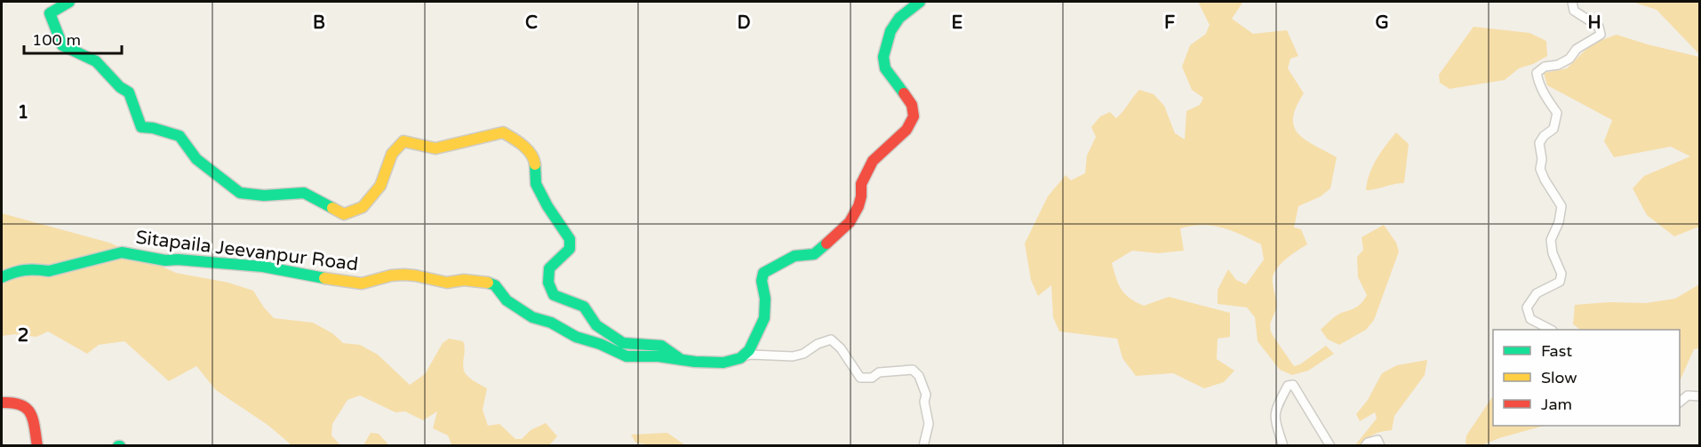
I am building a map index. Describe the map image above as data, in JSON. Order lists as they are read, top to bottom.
{
  "streets": {
    "street": ["Sitapaila Jeevanpur Road"]
  },
  "legend": ["Fast", "Slow", "Jam"],
  "scale_bar": "100 m",
  "grid": {
    "columns": [
      "B",
      "C",
      "D",
      "E",
      "F",
      "G",
      "H"
    ],
    "rows": ["1", "2"]
  }
}
